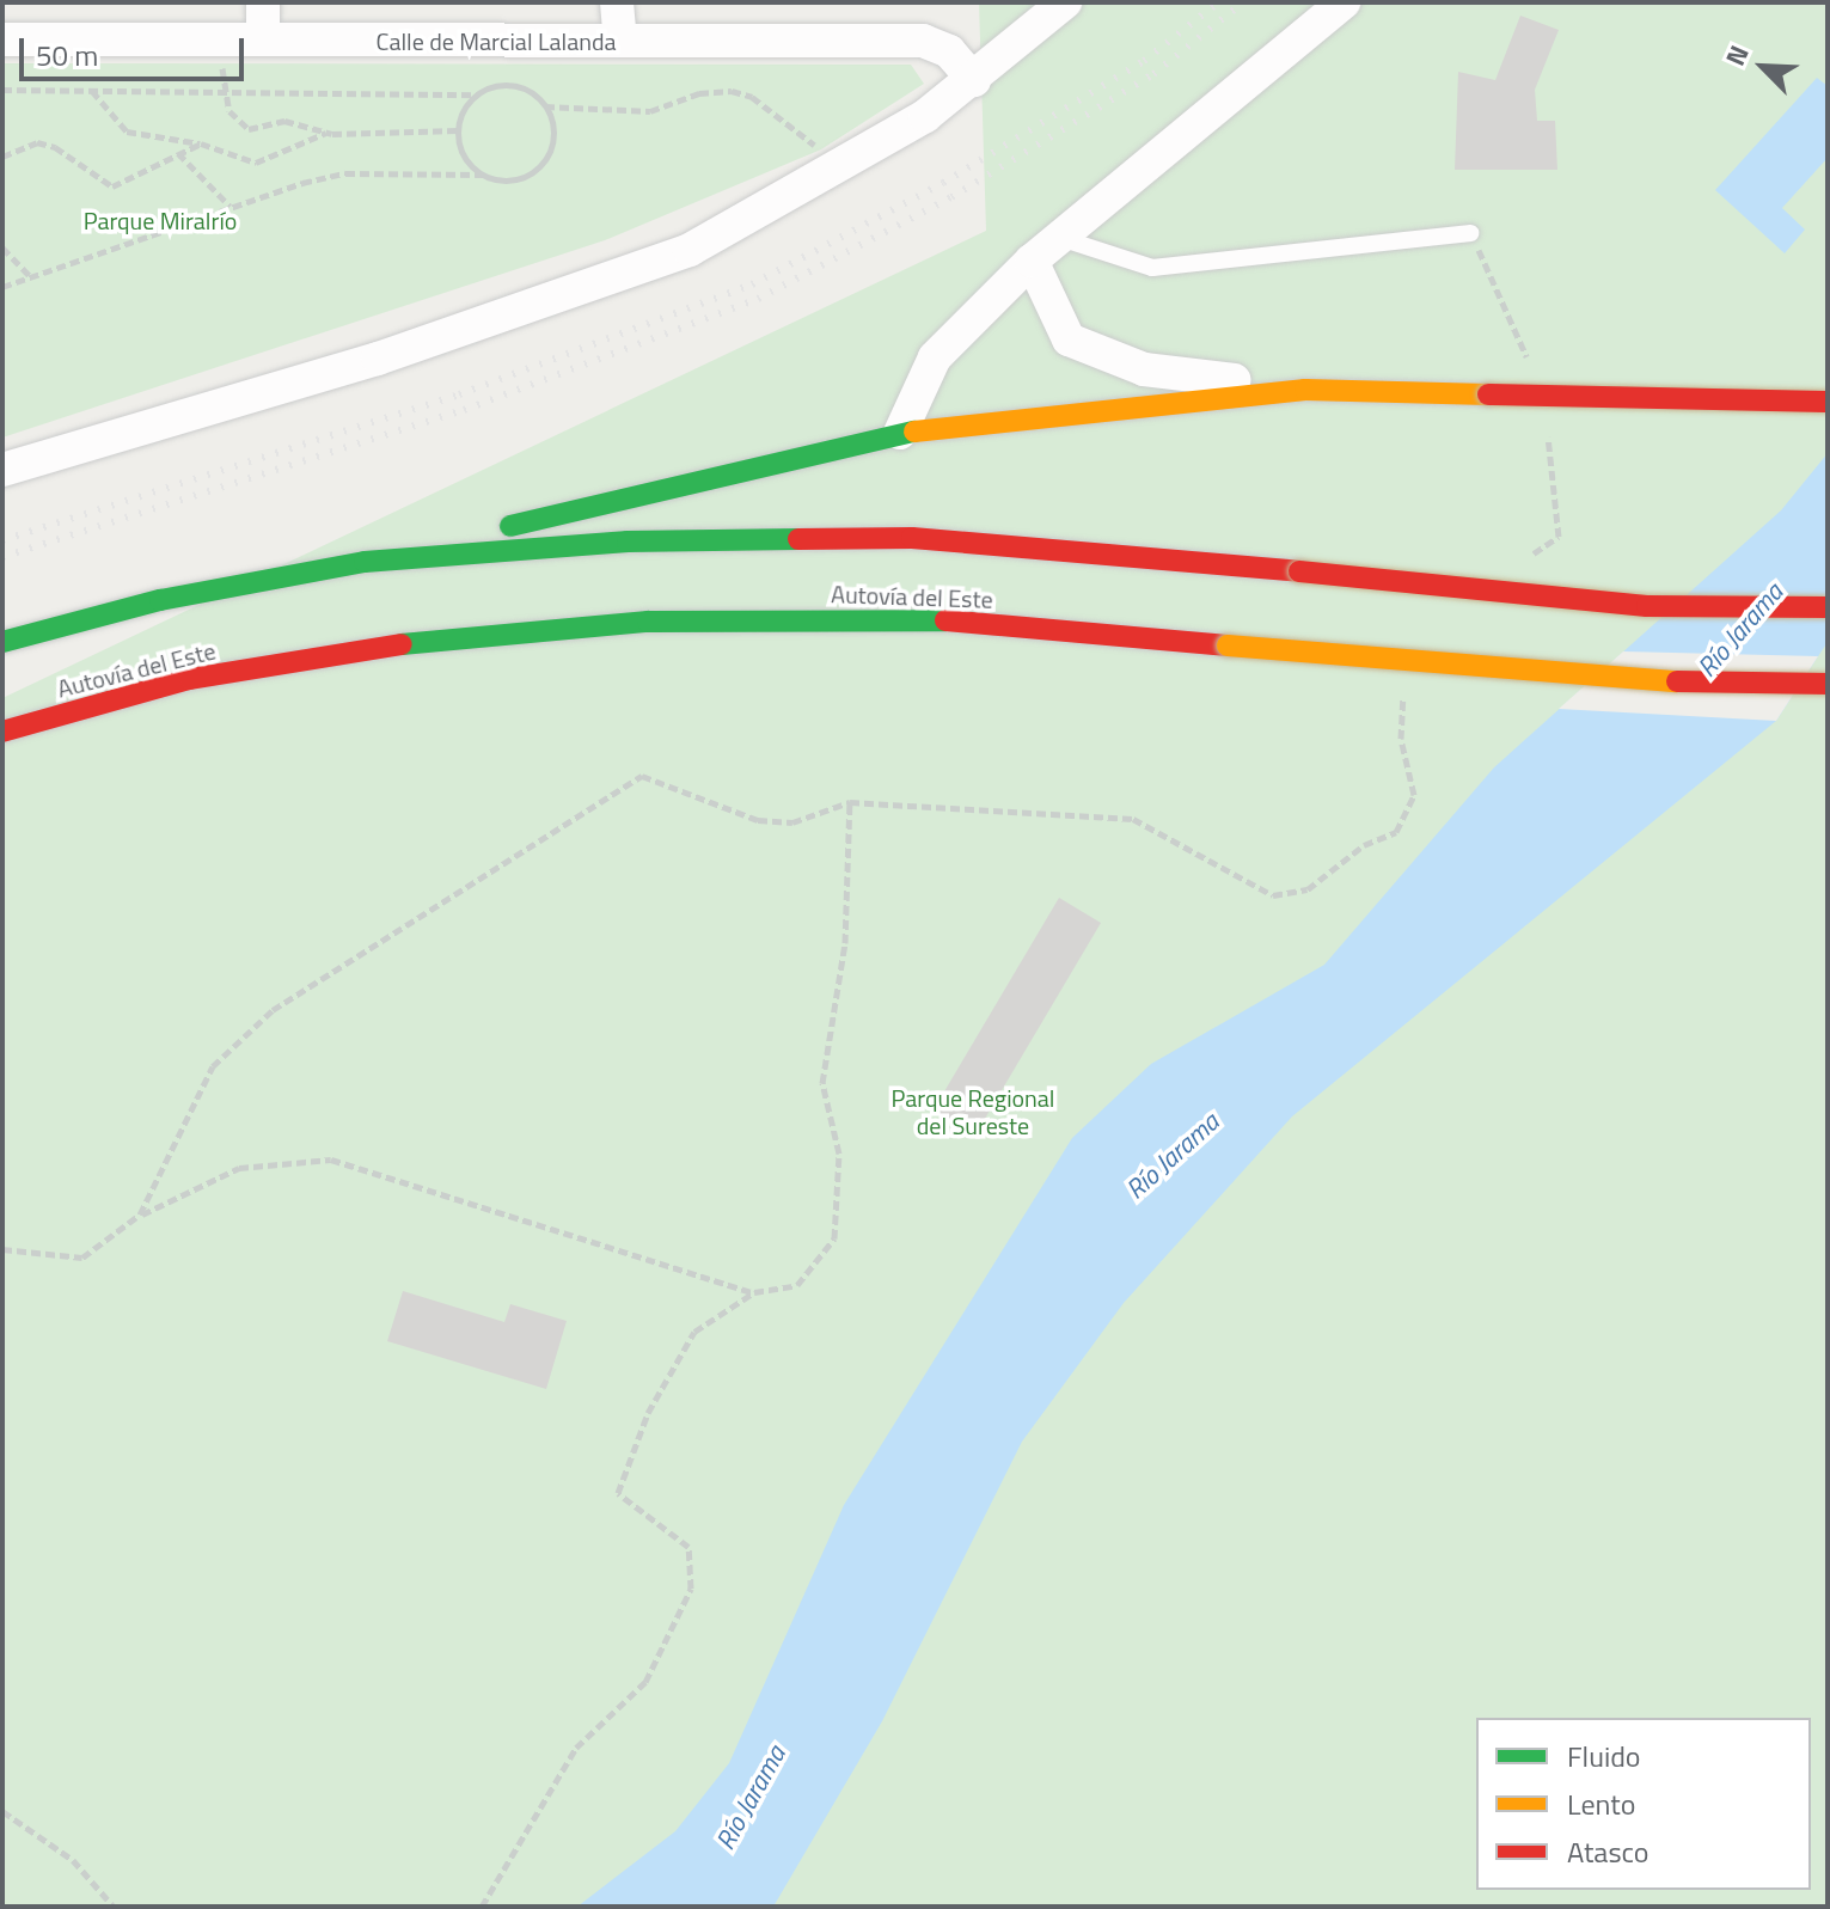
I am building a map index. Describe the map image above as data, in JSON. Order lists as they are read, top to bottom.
{
  "streets": {
    "highway": ["Autovía del Este"],
    "street": ["Calle de Marcial Lalanda"]
  },
  "water": ["Río Jarama"],
  "parks": ["Parque Miralrío", "Parque Regional del Sureste"],
  "legend": ["Fluido", "Lento", "Atasco"],
  "scale_bar": "50 m",
  "north": "top left"
}
